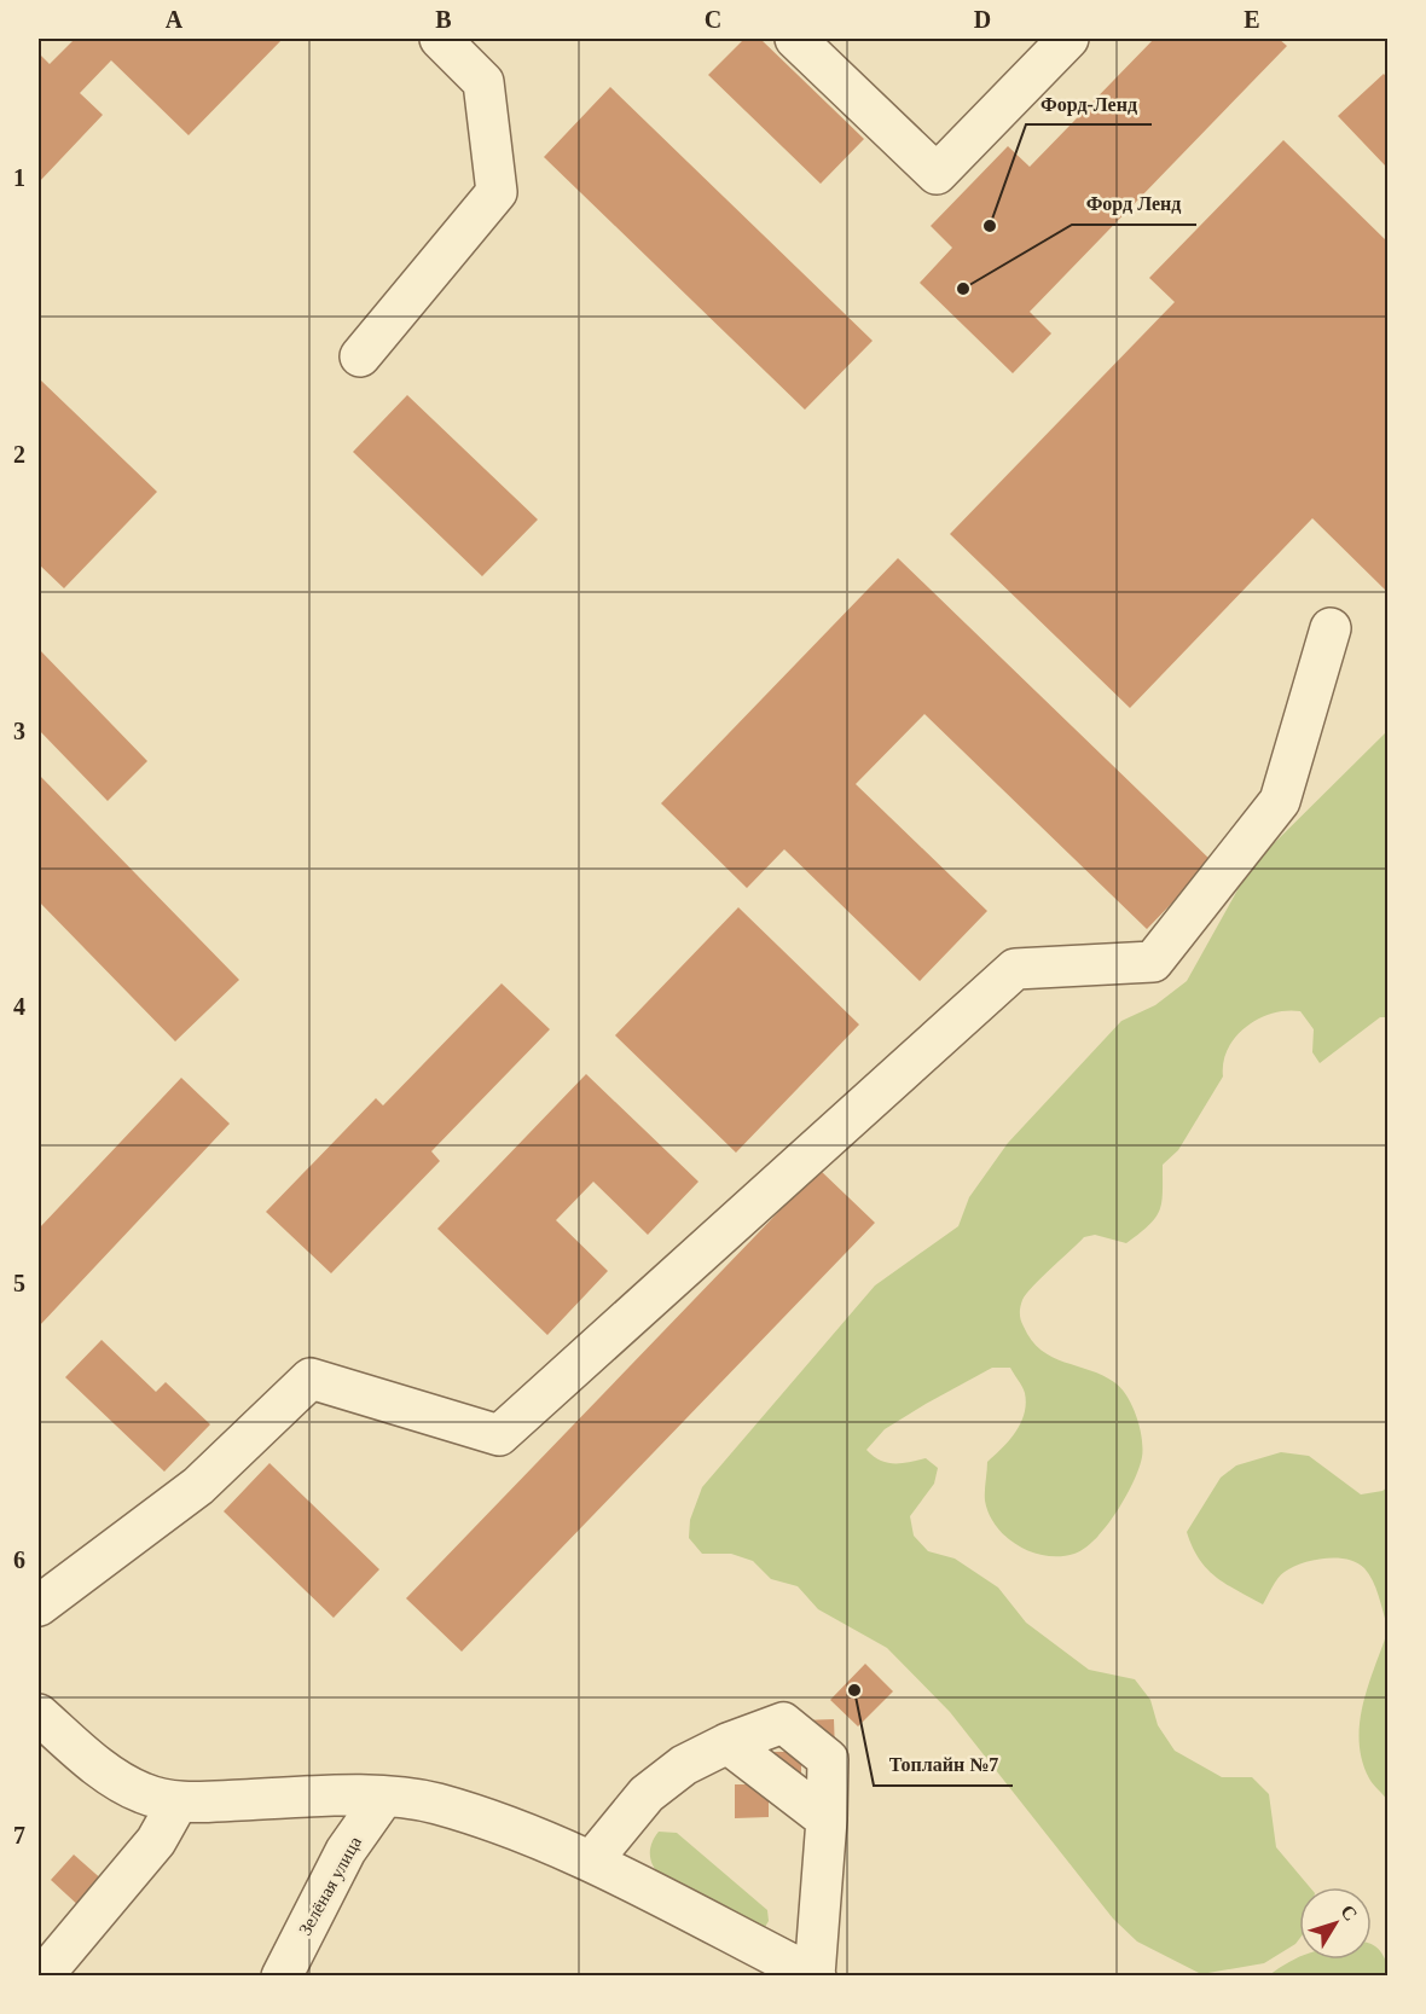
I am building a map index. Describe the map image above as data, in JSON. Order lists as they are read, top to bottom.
{
  "streets": {
    "street": ["Зелёная улица"]
  },
  "places": ["Форд-Ленд", "Форд Ленд", "Топлайн №7"],
  "north": "top right",
  "grid": {
    "columns": [
      "A",
      "B",
      "C",
      "D",
      "E"
    ],
    "rows": [
      "1",
      "2",
      "3",
      "4",
      "5",
      "6",
      "7"
    ]
  }
}
